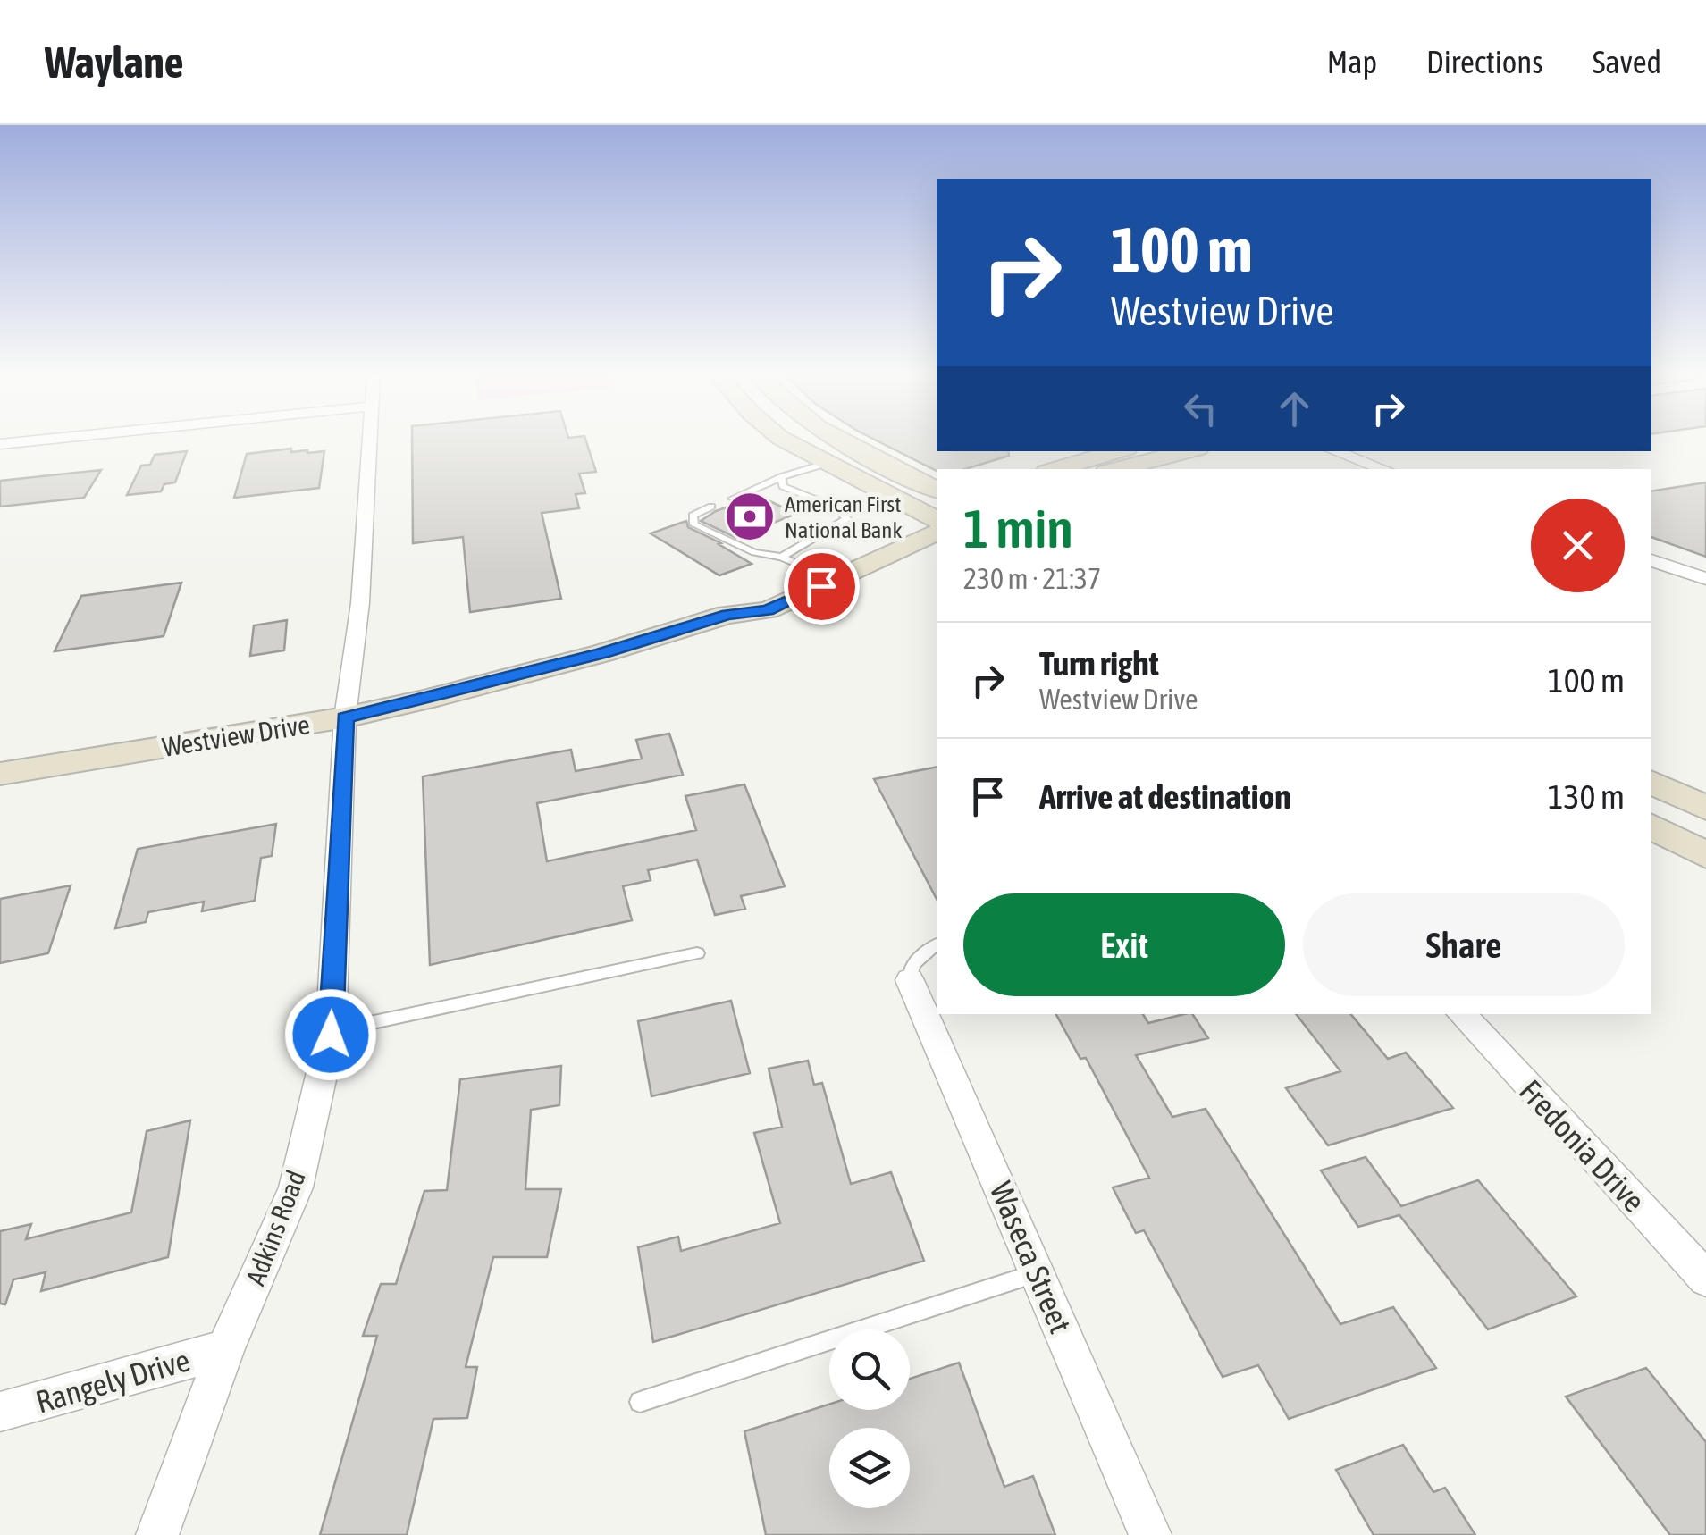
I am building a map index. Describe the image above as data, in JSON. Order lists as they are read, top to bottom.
{
  "streets": {
    "main road": ["Westview Drive"],
    "street": [
      "Fredonia Drive",
      "Adkins Road",
      "Waseca Street",
      "Rangely Drive"
    ]
  },
  "crossings": [
    ["Westview Drive", "Adkins Road"],
    ["Adkins Road", "Rangely Drive"]
  ],
  "places": {
    "bank": ["American First National Bank"]
  },
  "page": {
    "header": "Waylane",
    "nav": ["Map", "Directions", "Saved"],
    "turn": ["100 m", "Westview Drive"],
    "heading": ["1 min", "230 m · 21:37"],
    "list": [
      {
        "name": "Turn right",
        "note": "Westview Drive",
        "value": "100 m"
      },
      {
        "name": "Arrive at destination",
        "value": "130 m"
      }
    ],
    "buttons": ["Exit", "Share"]
  }
}
